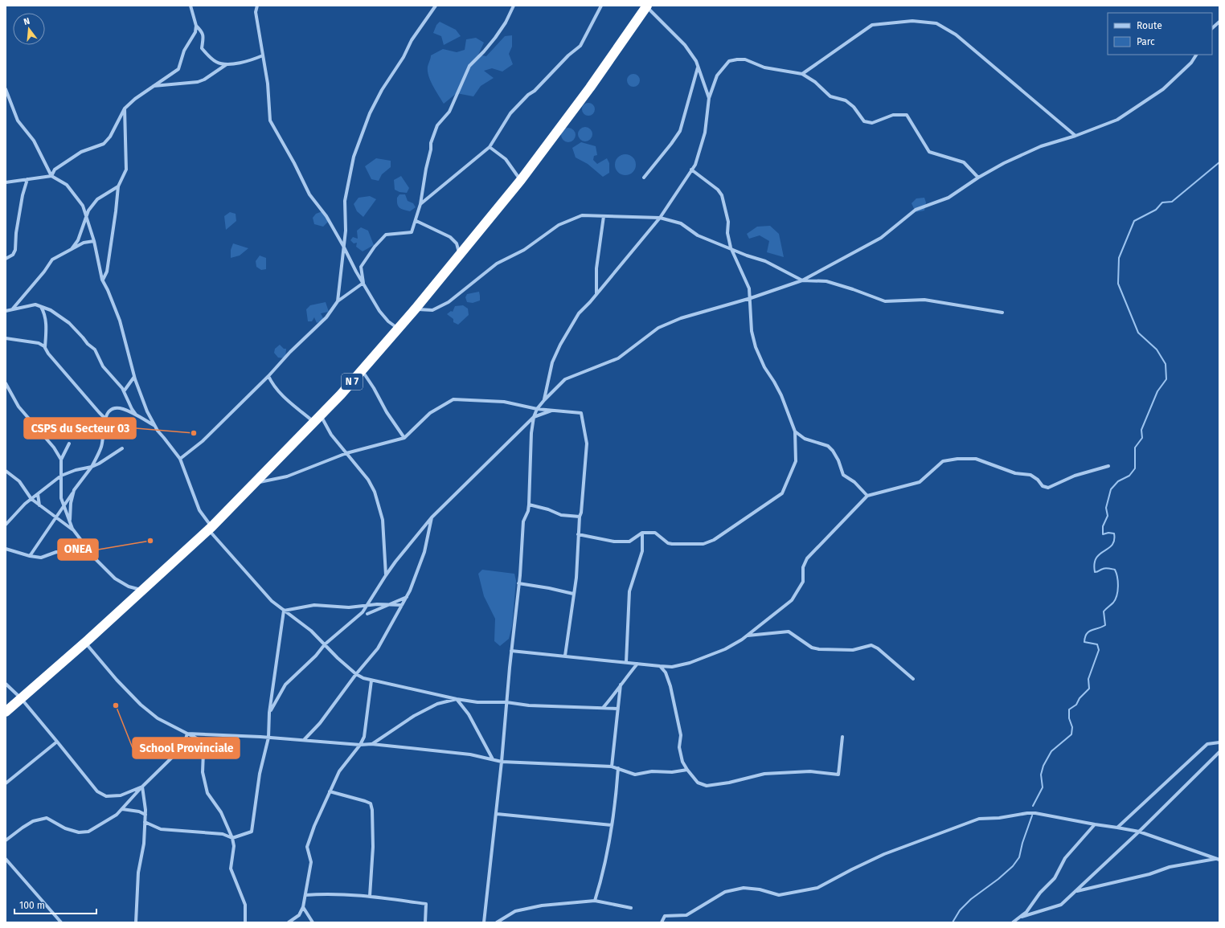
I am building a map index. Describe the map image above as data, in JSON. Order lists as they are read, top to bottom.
{
  "streets": {
    "highway": ["N 7"]
  },
  "places": ["CSPS du Secteur 03", "ONEA", "School Provinciale"],
  "legend": ["Route", "Parc"],
  "scale_bar": "100 m",
  "north": "top"
}
